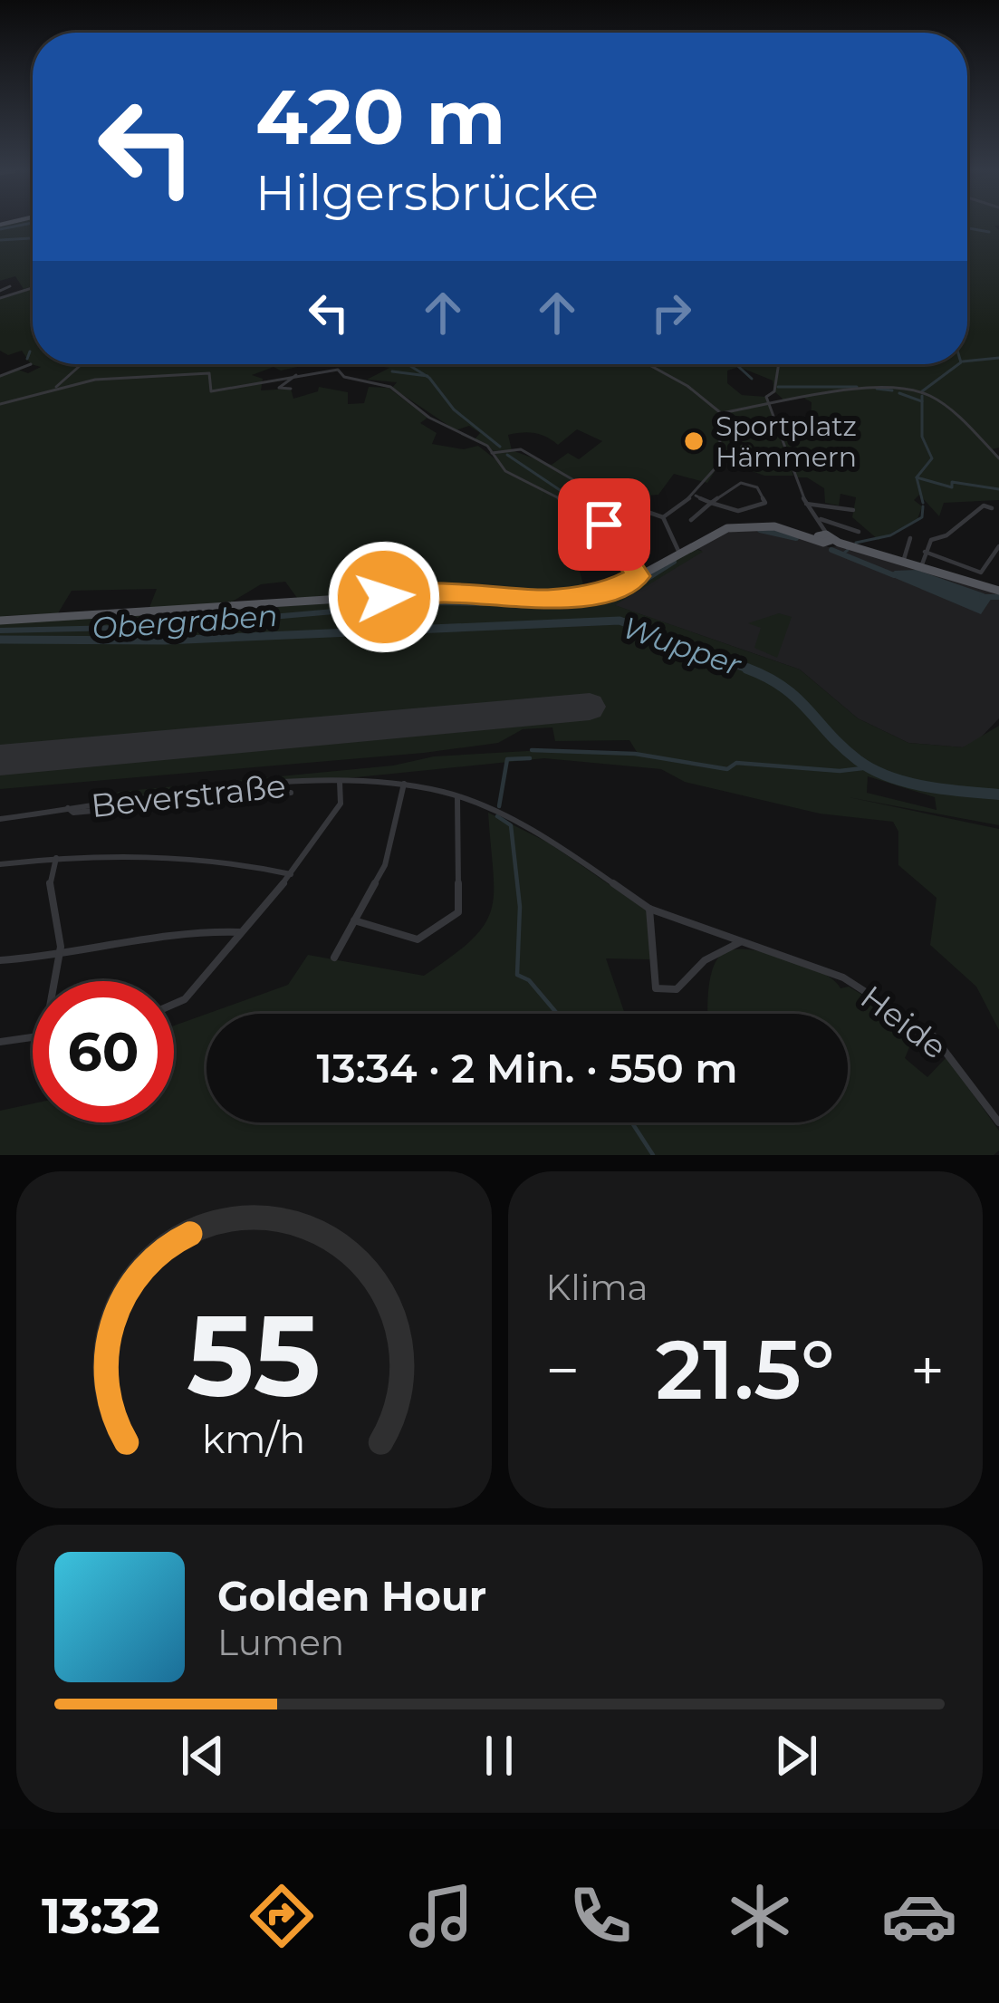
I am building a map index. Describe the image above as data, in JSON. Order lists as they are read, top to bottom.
{
  "streets": {
    "street": ["Beverstraße", "Heide"]
  },
  "crossings": [
    ["Beverstraße", "Heide"]
  ],
  "water": ["Obergraben", "Wupper"],
  "places": ["Sportplatz Hämmern"],
  "page": {
    "turn": ["420 m", "Hilgersbrücke"],
    "limit": "60",
    "trip": "13:34 · 2 Min. · 550 m",
    "tile": "Klima",
    "heat": ["−", "21.5°", "+"],
    "song": ["Golden Hour", "Lumen"],
    "tabs": "13:32",
    "gauge": ["55", "km/h"]
  }
}
